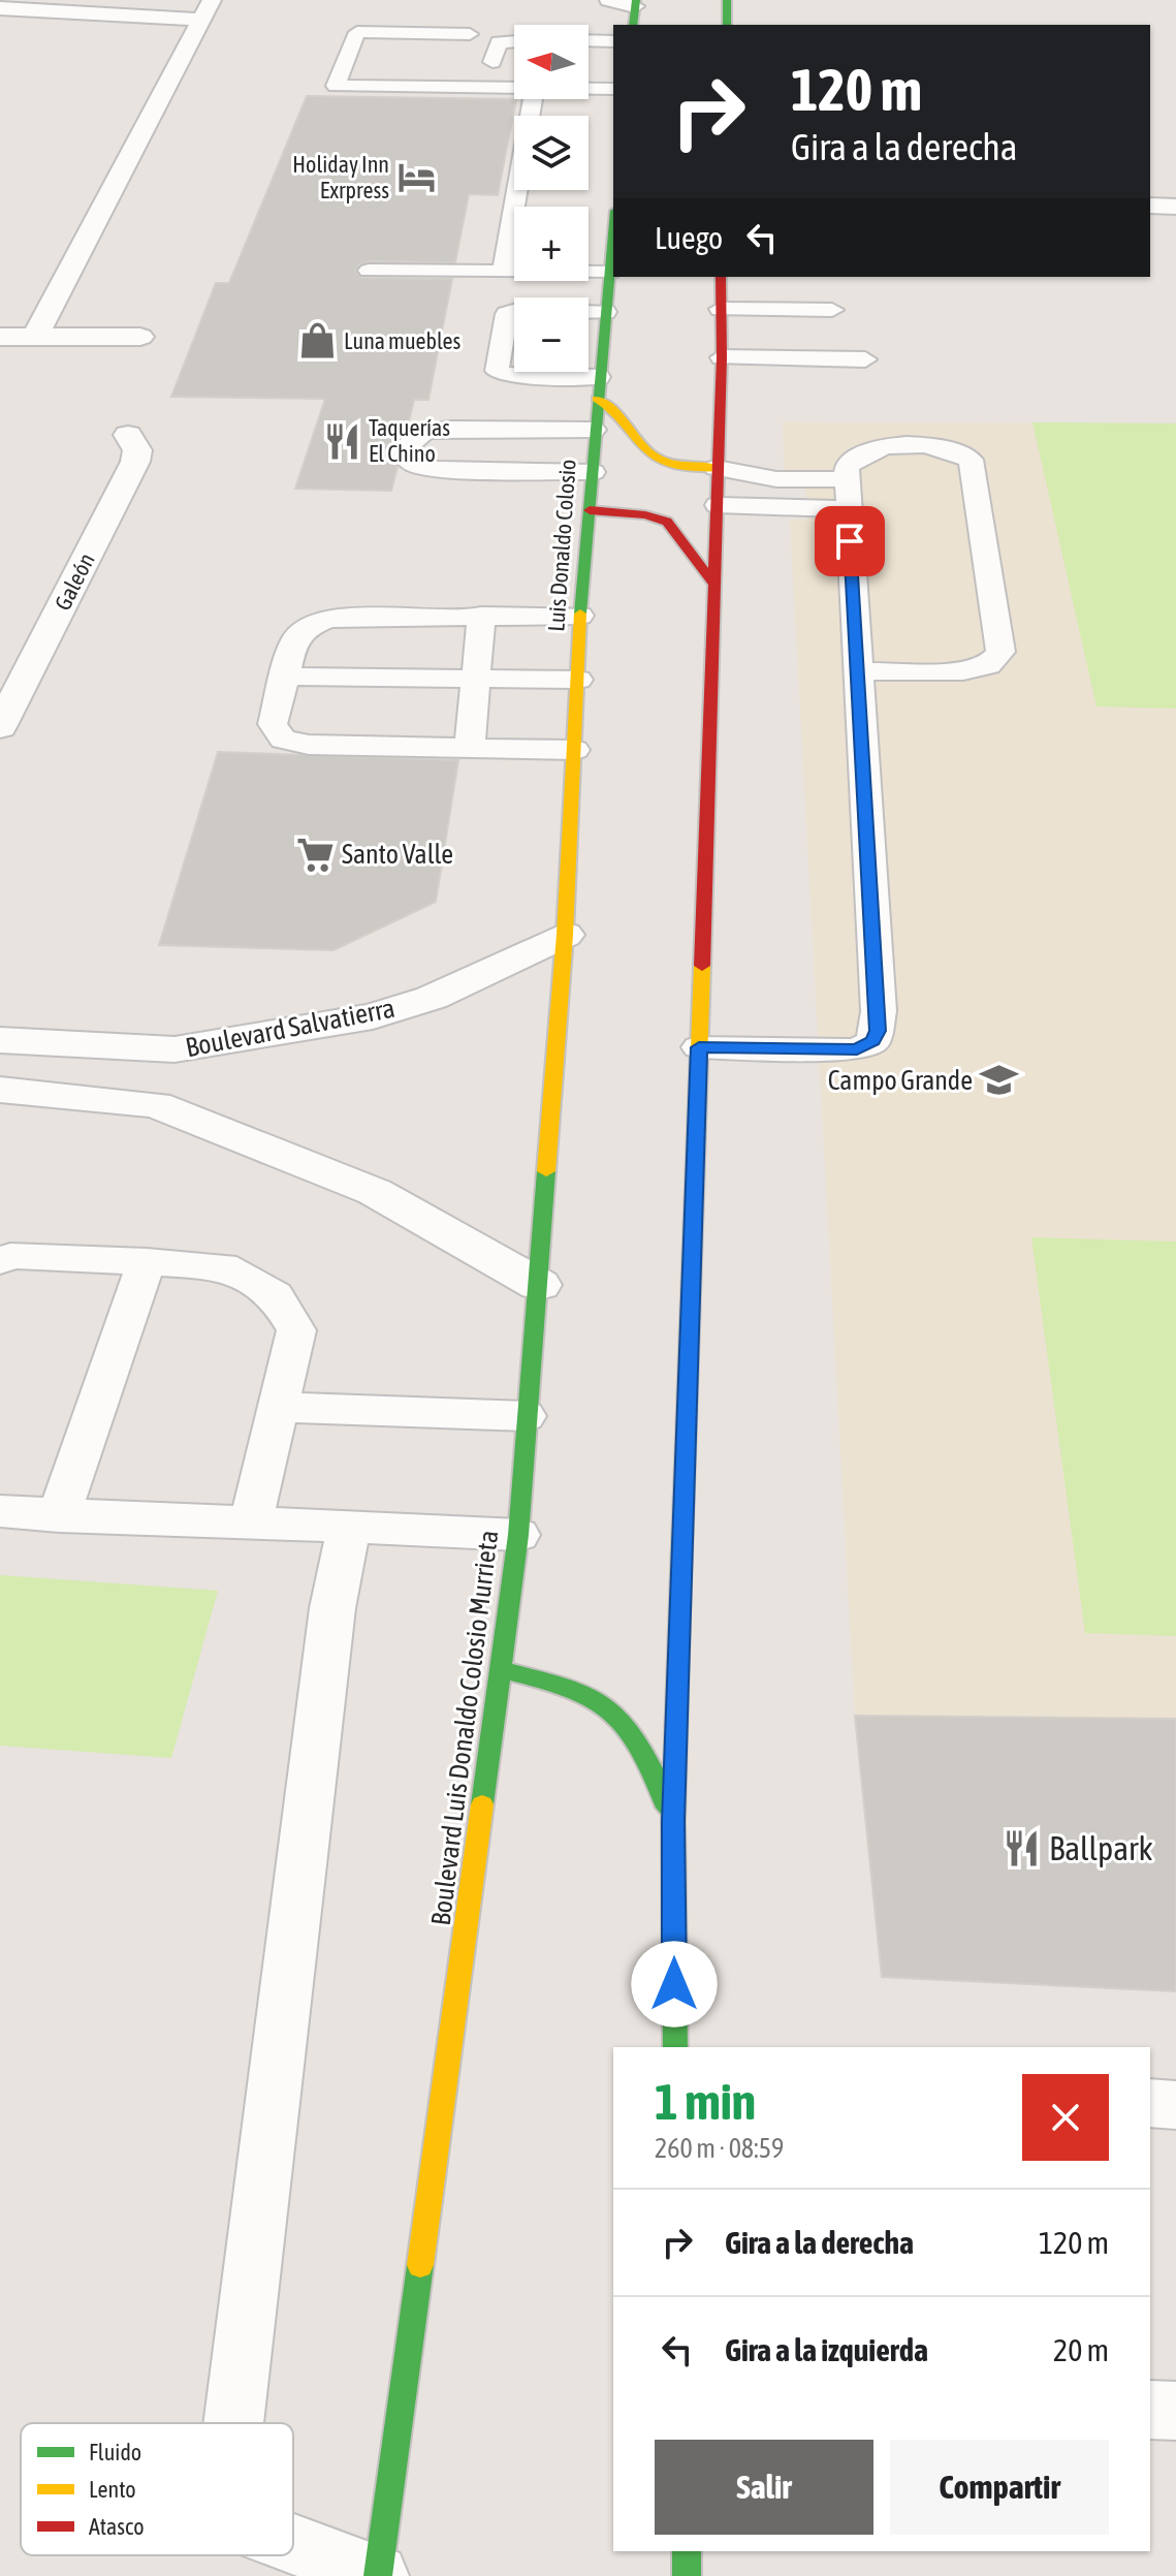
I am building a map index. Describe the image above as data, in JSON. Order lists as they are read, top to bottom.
{
  "streets": {
    "main road": ["Luis Donaldo Colosio", "Boulevard Luis Donaldo Colosio Murrieta"],
    "street": ["Galeón", "Boulevard Salvatierra"]
  },
  "crossings": [
    ["Luis Donaldo Colosio", "Boulevard Luis Donaldo Colosio Murrieta"],
    ["Boulevard Salvatierra", "Boulevard Luis Donaldo Colosio Murrieta"]
  ],
  "places": {
    "hotel": ["Holiday Inn Exrpress"],
    "shop": ["Luna muebles"],
    "restaurant": ["Taquerías El Chino", "Ballpark"],
    "supermarket": ["Santo Valle"],
    "school or university": ["Campo Grande"]
  },
  "legend": ["Fluido", "Lento", "Atasco"],
  "north": "left",
  "page": {
    "map_buttons": ["+", "−"],
    "turn": ["120 m", "Gira a la derecha"],
    "then": "Luego",
    "heading": ["1 min", "260 m · 08:59"],
    "list": [
      {
        "name": "Gira a la derecha",
        "value": "120 m"
      },
      {
        "name": "Gira a la izquierda",
        "value": "20 m"
      }
    ],
    "buttons": ["Salir", "Compartir"]
  }
}
